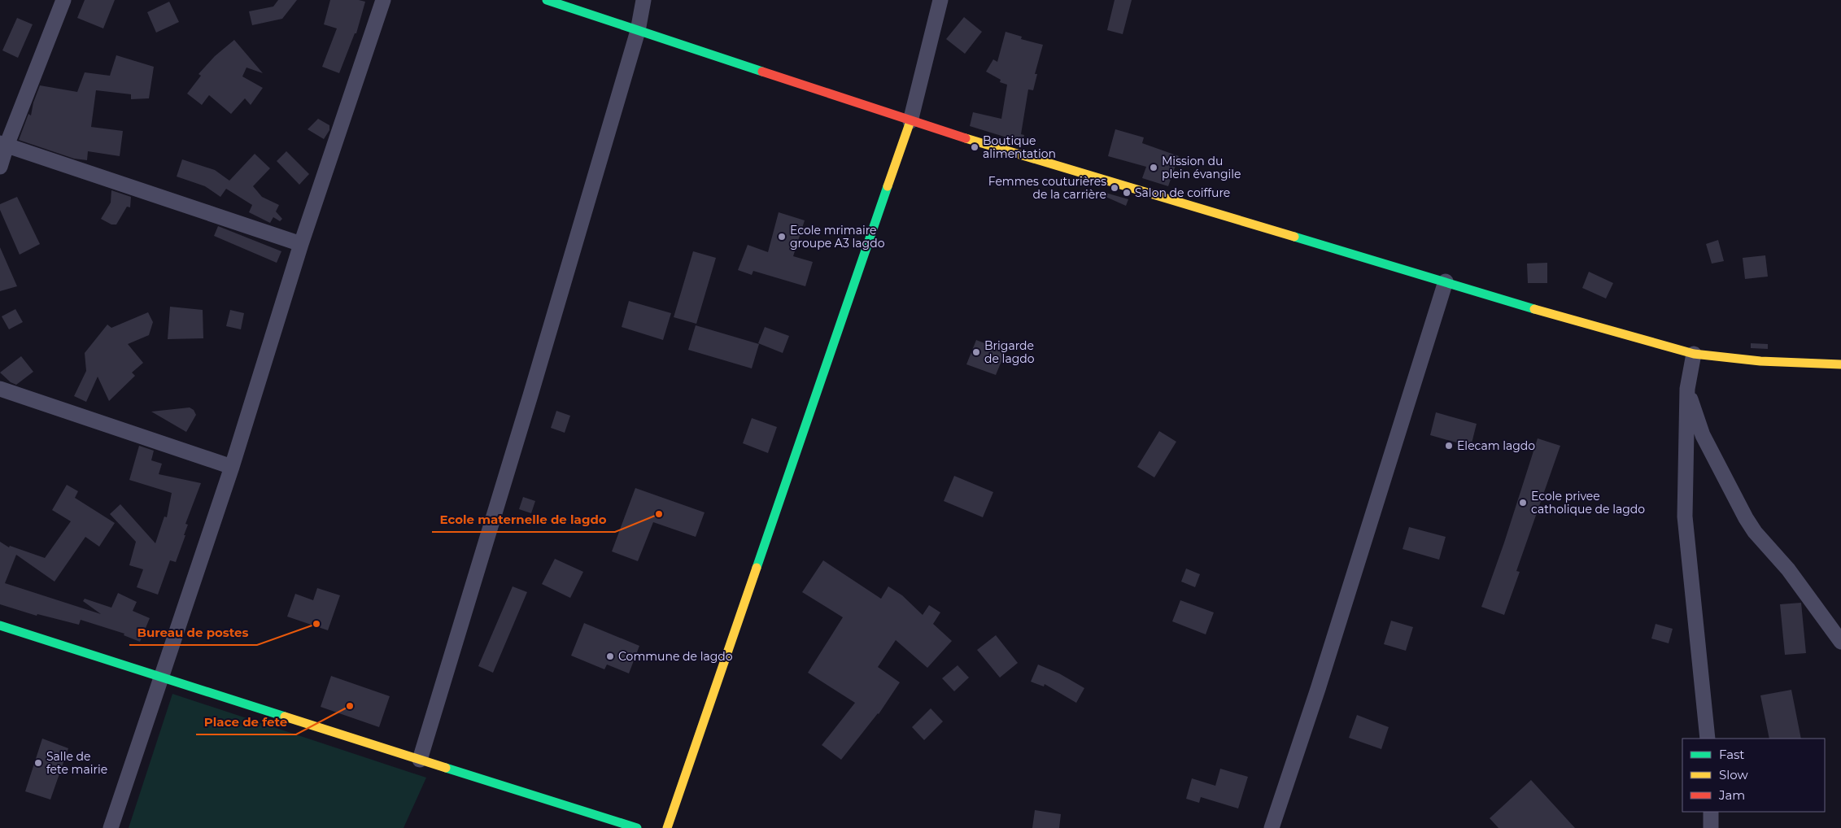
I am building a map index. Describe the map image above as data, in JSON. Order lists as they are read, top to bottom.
{
  "places": [
    "Boutique alimentation",
    "Mission du plein évangile",
    "Femmes couturières de la carrière",
    "Salon de coiffure",
    "Ecole mrimaire groupe A3 lagdo",
    "Brigarde de lagdo",
    "Elecam lagdo",
    "Ecole privee catholique de lagdo",
    "Ecole maternelle de lagdo",
    "Bureau de postes",
    "Commune de lagdo",
    "Place de fete",
    "Salle de fete mairie"
  ],
  "legend": ["Fast", "Slow", "Jam"]
}
